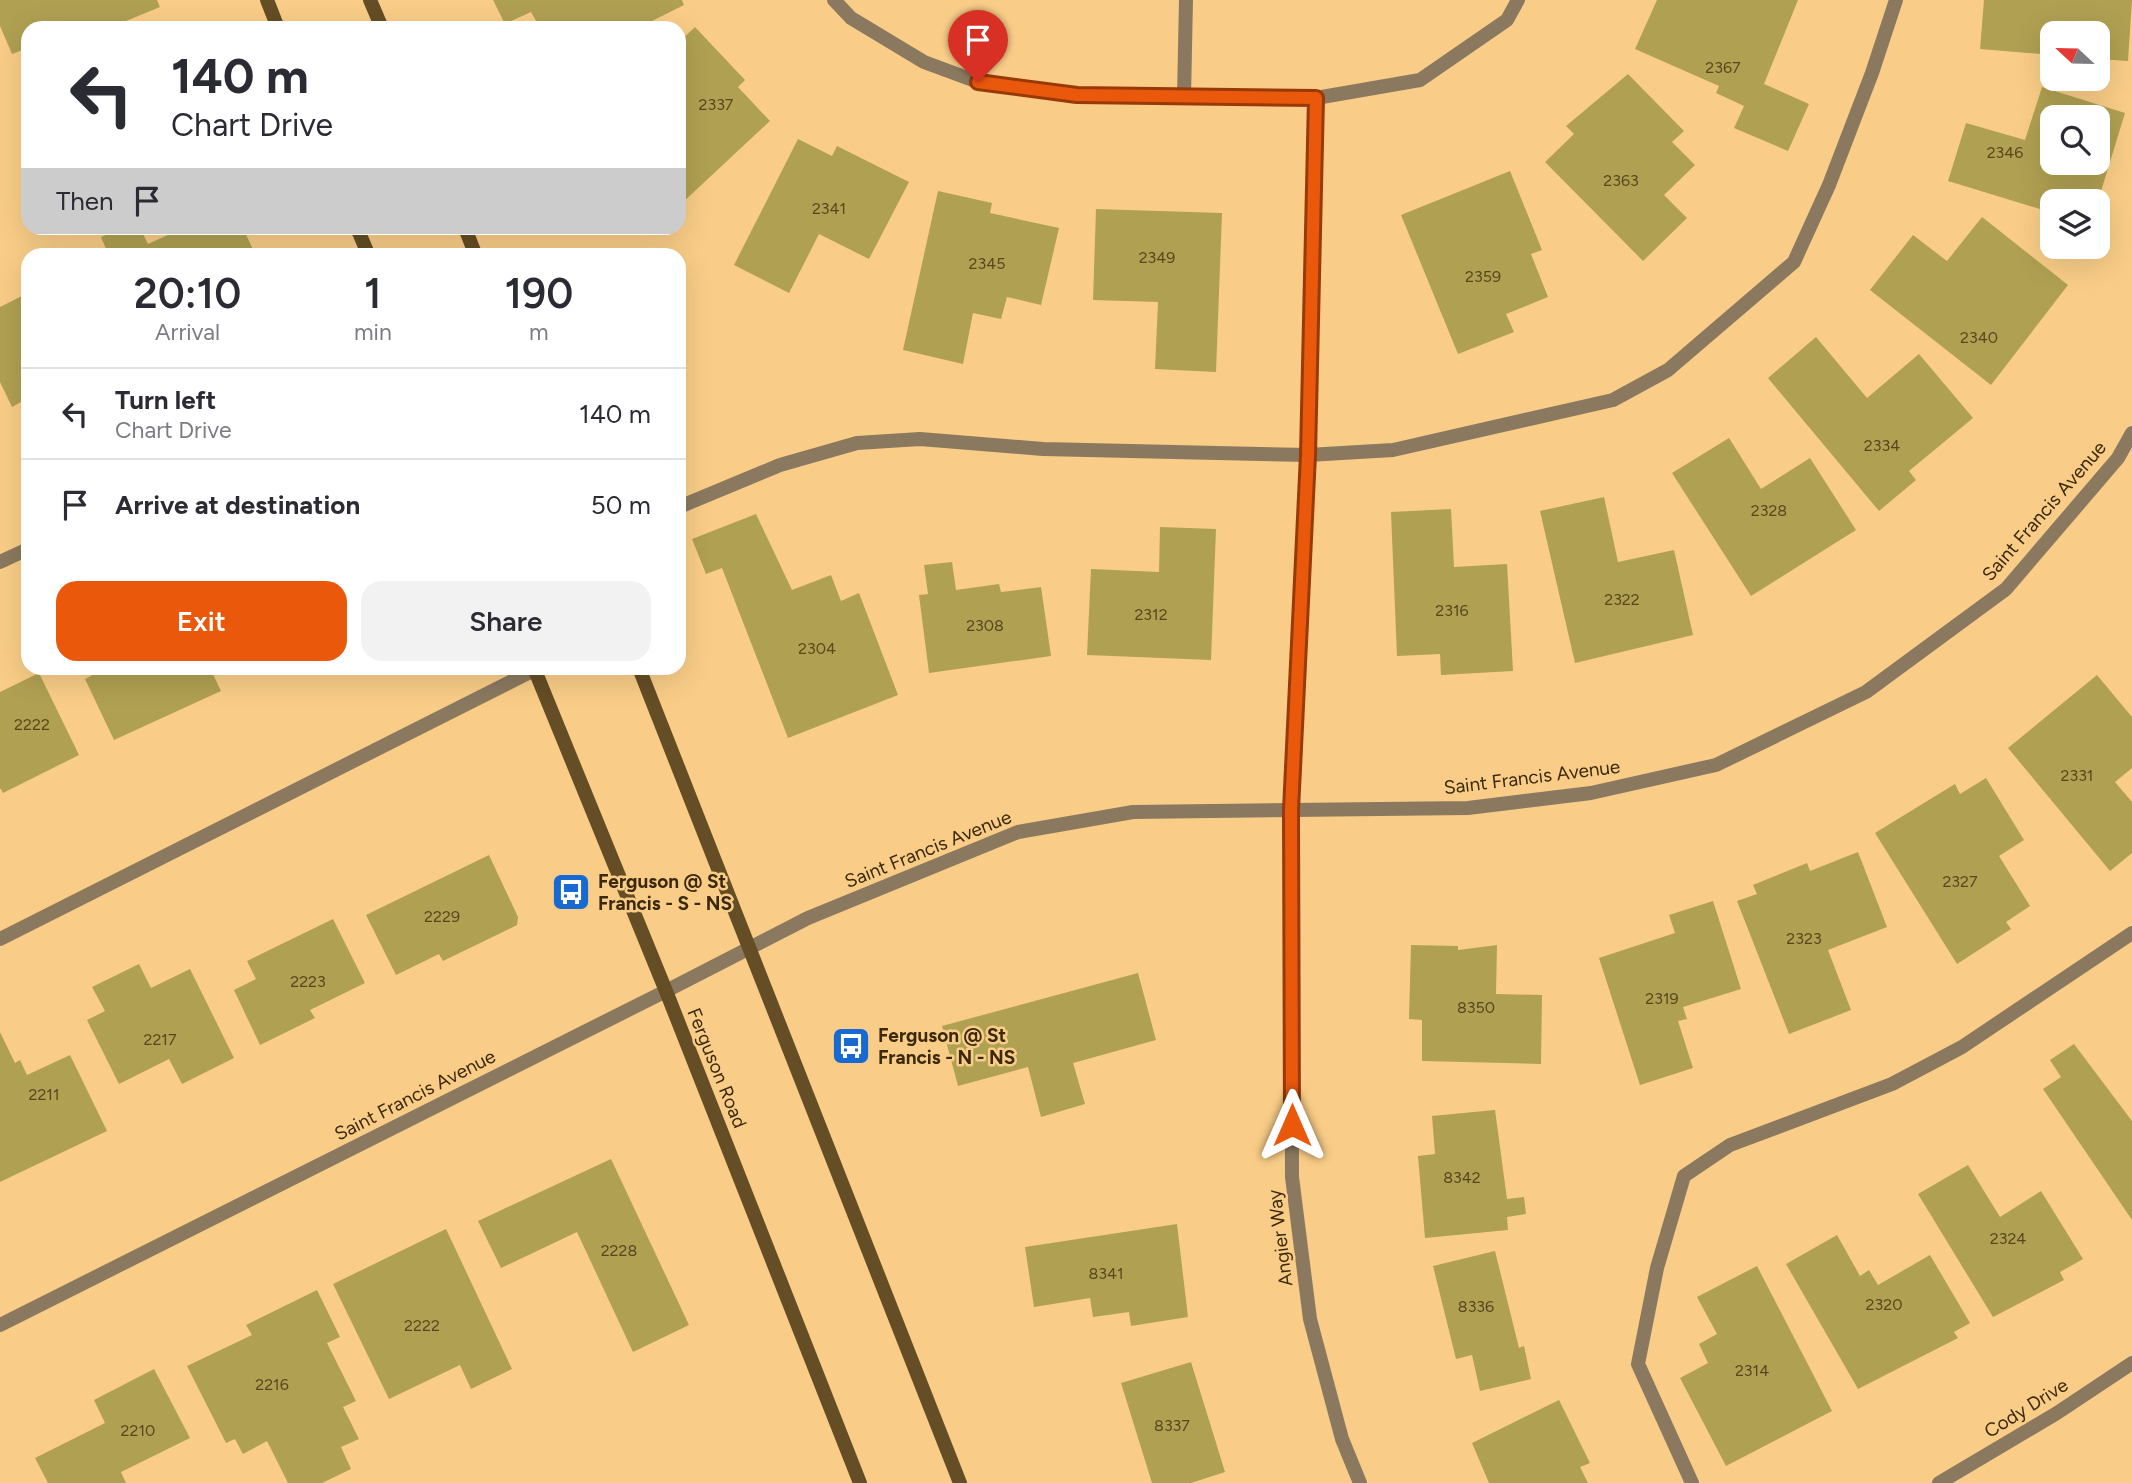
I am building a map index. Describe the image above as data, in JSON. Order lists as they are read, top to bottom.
{
  "streets": {
    "main road": ["Ferguson Road"],
    "street": ["Saint Francis Avenue", "Angier Way", "Cody Drive"]
  },
  "crossings": [
    ["Saint Francis Avenue", "Ferguson Road"],
    ["Saint Francis Avenue", "Angier Way"]
  ],
  "places": {
    "bus stop": ["Ferguson @ St Francis - S - NS", "Ferguson @ St Francis - N - NS"]
  },
  "house_numbers": [
    "2367",
    "2337",
    "2346",
    "2363",
    "2341",
    "2349",
    "2345",
    "2359",
    "2340",
    "2334",
    "2328",
    "2322",
    "2316",
    "2312",
    "2308",
    "2304",
    "2222",
    "2331",
    "2327",
    "2229",
    "2323",
    "2223",
    "2319",
    "8350",
    "2217",
    "2211",
    "8342",
    "2324",
    "2228",
    "8341",
    "2320",
    "8336",
    "2222",
    "2314",
    "2216",
    "8337",
    "2210"
  ],
  "north": "left",
  "page": {
    "turn": ["140 m", "Chart Drive"],
    "then": "Then",
    "eta": [
      "20:10",
      "Arrival",
      "1",
      "min",
      "190",
      "m"
    ],
    "list": [
      {
        "name": "Turn left",
        "note": "Chart Drive",
        "value": "140 m"
      },
      {
        "name": "Arrive at destination",
        "value": "50 m"
      }
    ],
    "buttons": ["Exit", "Share"]
  }
}
